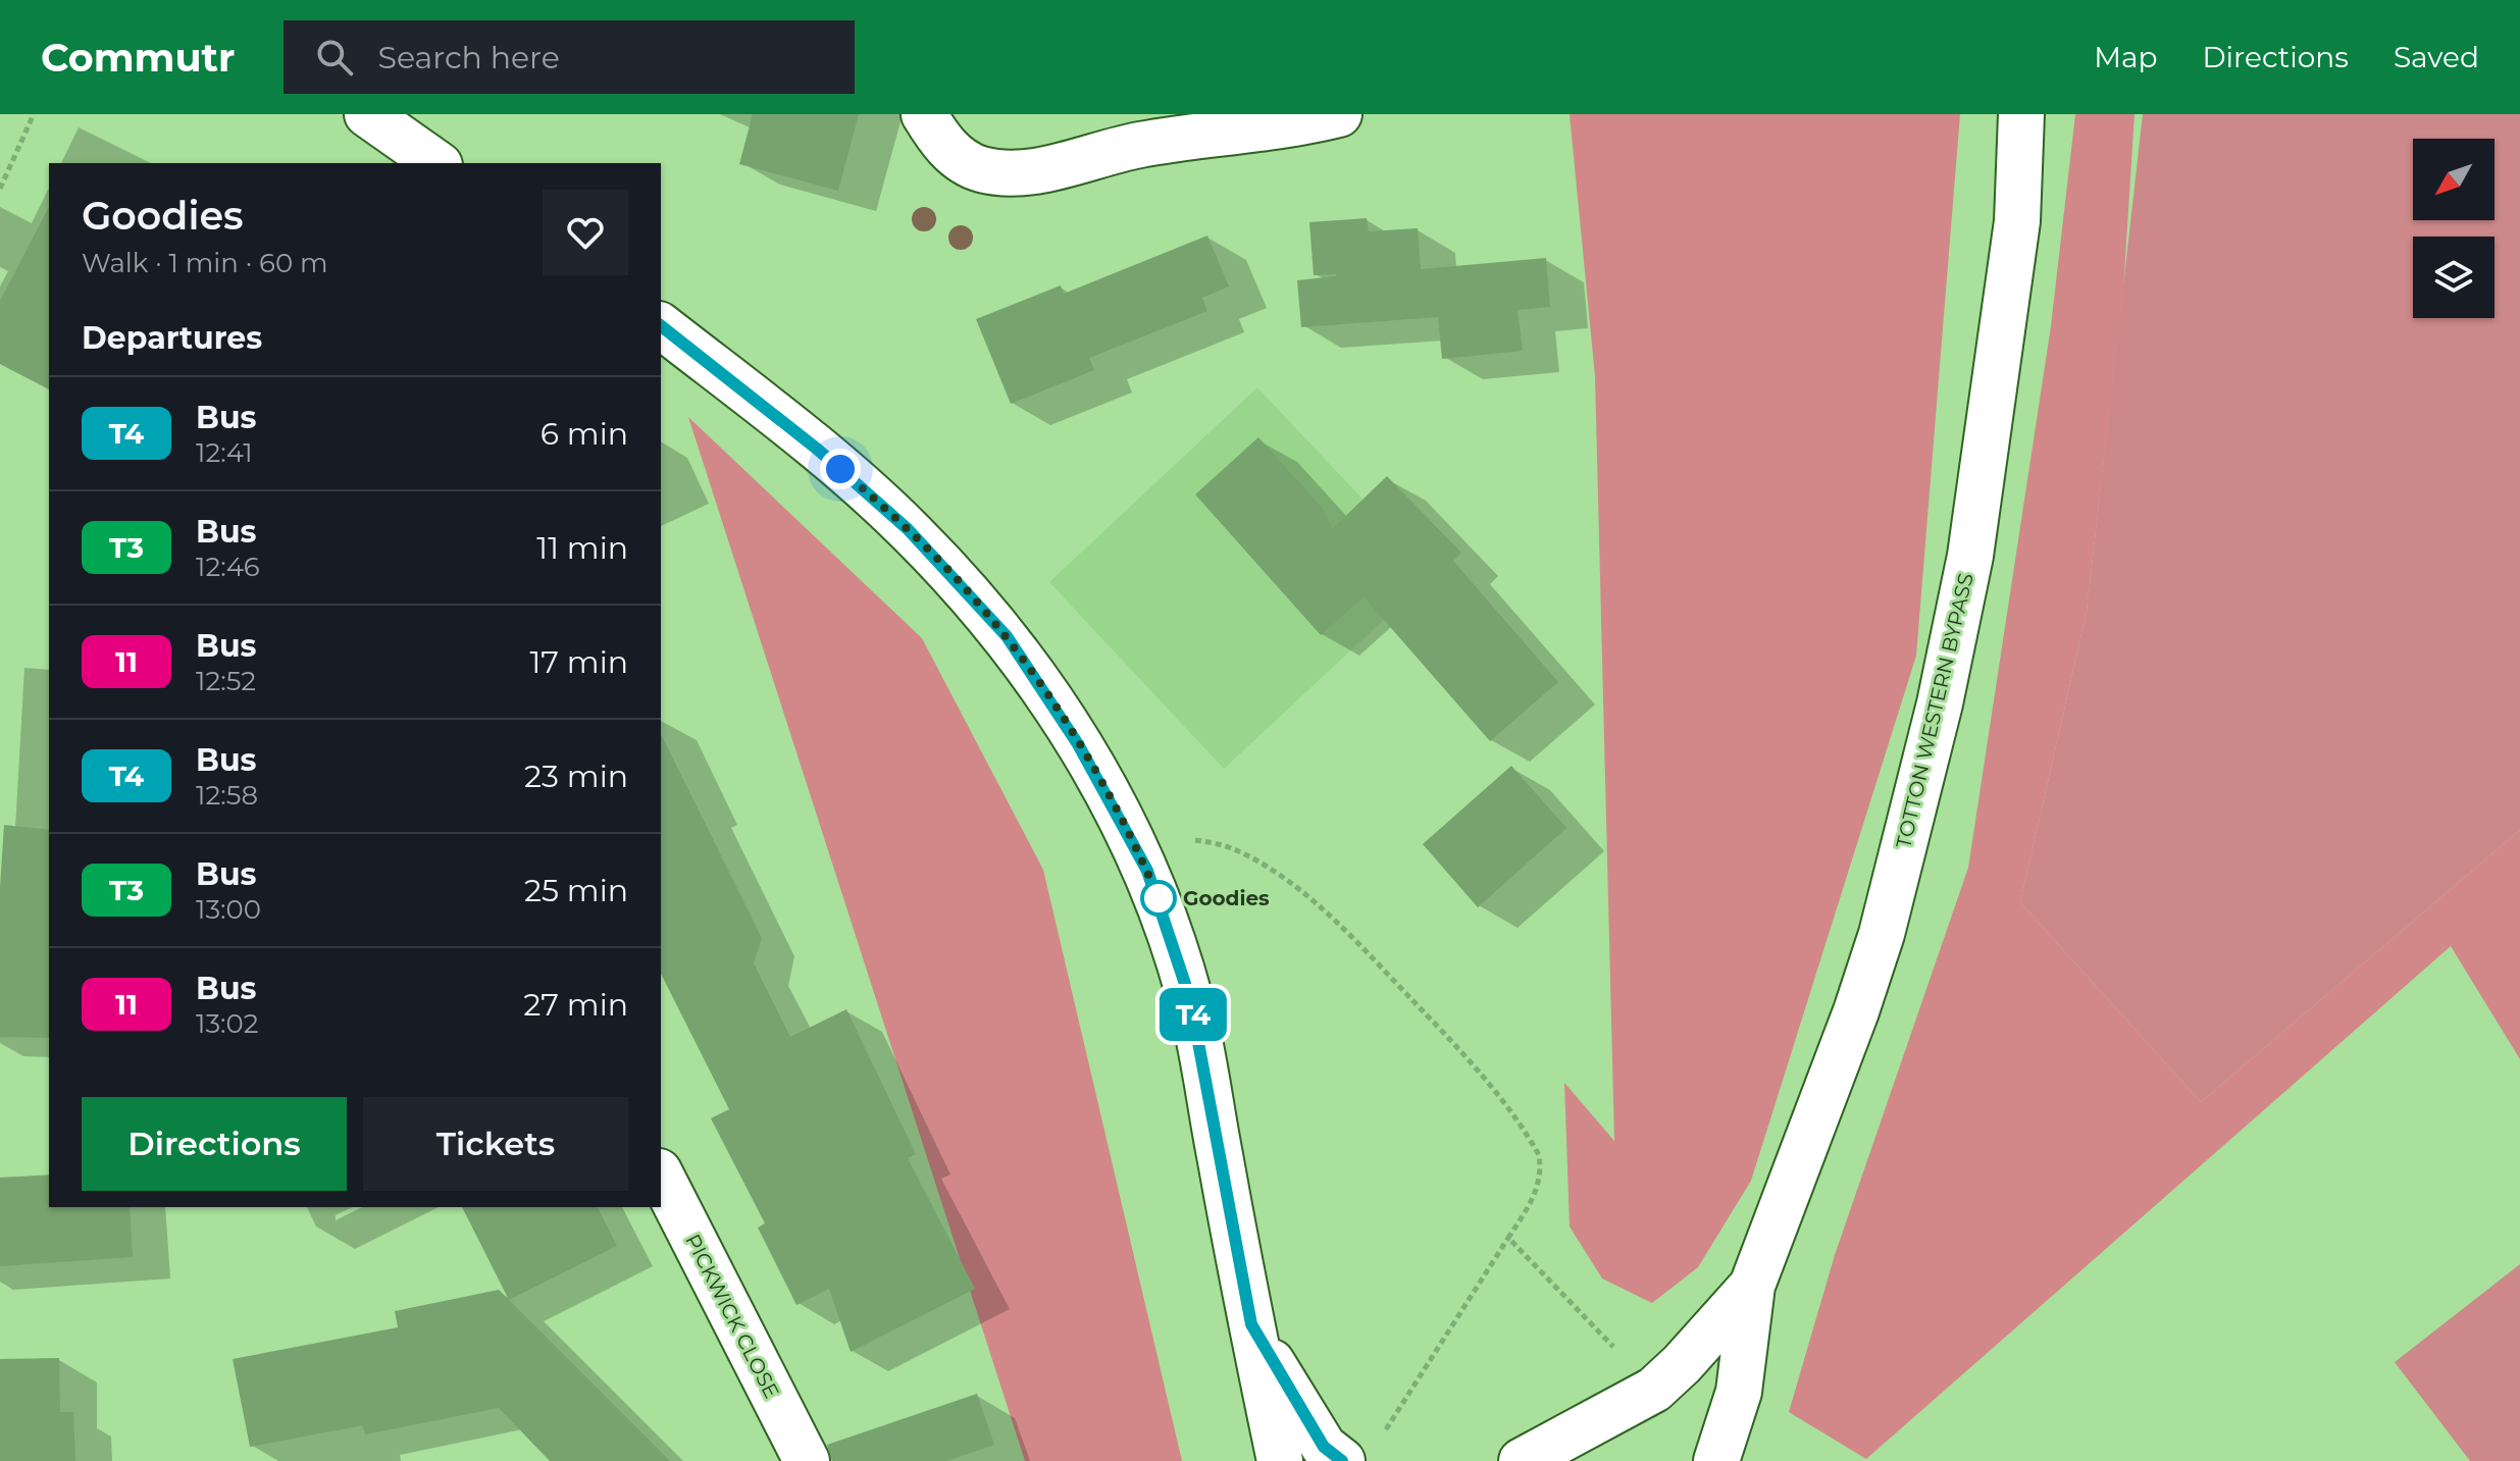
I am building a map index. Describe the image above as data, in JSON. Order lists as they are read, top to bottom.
{
  "streets": {
    "main road": ["TOTTON WESTERN BYPASS", "PICKWICK CLOSE"]
  },
  "places": ["Goodies"],
  "lines": ["bus line T4"],
  "north": "bottom left",
  "page": {
    "header": "Commutr",
    "search": "Search here",
    "nav": ["Map", "Directions", "Saved"],
    "on_map": "T4",
    "heading": [
      ["Goodies", "Walk · 1 min · 60 m"],
      "Departures"
    ],
    "list": [
      {
        "mark": "T4",
        "name": "Bus",
        "note": "12:41",
        "value": "6 min"
      },
      {
        "mark": "T3",
        "name": "Bus",
        "note": "12:46",
        "value": "11 min"
      },
      {
        "mark": "11",
        "name": "Bus",
        "note": "12:52",
        "value": "17 min"
      },
      {
        "mark": "T4",
        "name": "Bus",
        "note": "12:58",
        "value": "23 min"
      },
      {
        "mark": "T3",
        "name": "Bus",
        "note": "13:00",
        "value": "25 min"
      },
      {
        "mark": "11",
        "name": "Bus",
        "note": "13:02",
        "value": "27 min"
      }
    ],
    "buttons": ["Directions", "Tickets"]
  }
}
